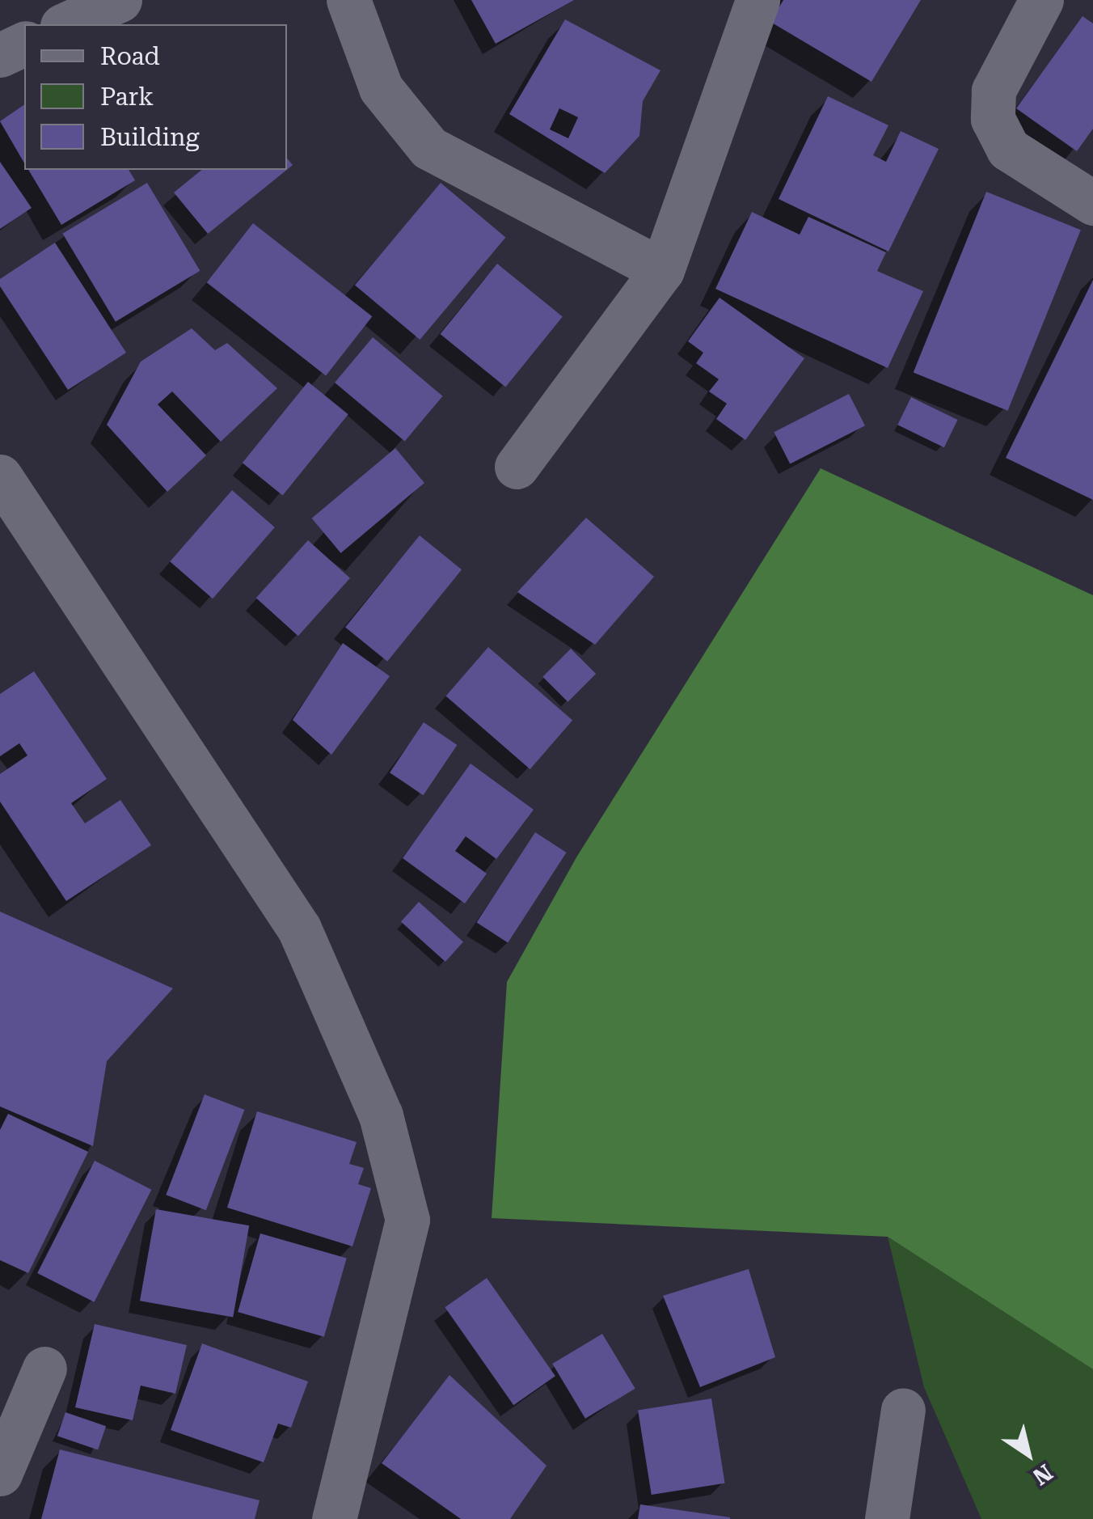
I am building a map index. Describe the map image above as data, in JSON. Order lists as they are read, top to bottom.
{
  "legend": ["Road", "Park", "Building"],
  "north": "bottom right"
}
